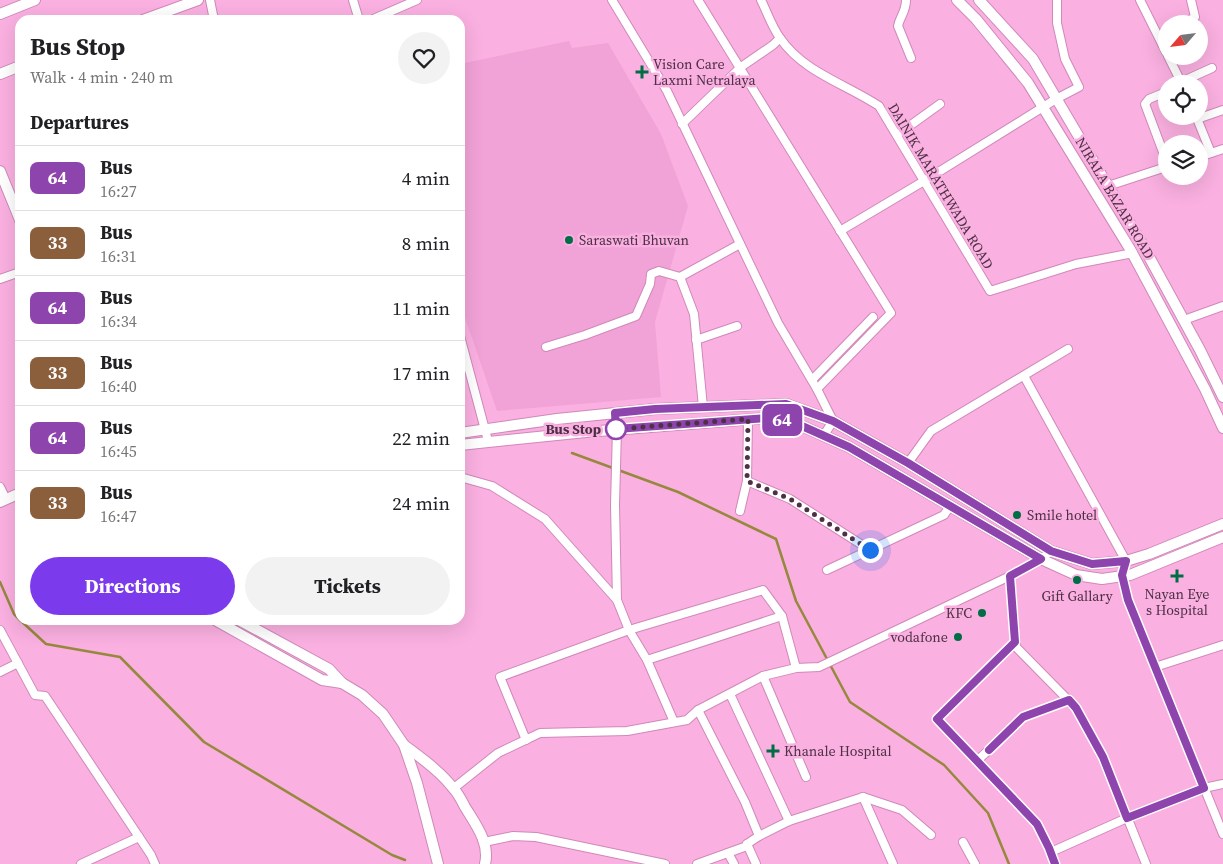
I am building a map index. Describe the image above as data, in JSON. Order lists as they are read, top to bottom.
{
  "streets": {
    "street": ["DAINIK MARATHWADA ROAD", "NIRALA BAZAR ROAD"]
  },
  "crossings": [
    ["DAINIK MARATHWADA ROAD", "NIRALA BAZAR ROAD"]
  ],
  "places": {
    "health": ["Vision Care Laxmi Netralaya", "Nayan Eye s Hospital", "Khanale Hospital"],
    "other": [
      "Saraswati Bhuvan",
      "Bus Stop",
      "Smile hotel",
      "Gift Gallary",
      "KFC",
      "vodafone"
    ]
  },
  "lines": ["bus line 64"],
  "north": "bottom left",
  "page": {
    "on_map": "64",
    "heading": [
      ["Bus Stop", "Walk · 4 min · 240 m"],
      "Departures"
    ],
    "list": [
      {
        "mark": "64",
        "name": "Bus",
        "note": "16:27",
        "value": "4 min"
      },
      {
        "mark": "33",
        "name": "Bus",
        "note": "16:31",
        "value": "8 min"
      },
      {
        "mark": "64",
        "name": "Bus",
        "note": "16:34",
        "value": "11 min"
      },
      {
        "mark": "33",
        "name": "Bus",
        "note": "16:40",
        "value": "17 min"
      },
      {
        "mark": "64",
        "name": "Bus",
        "note": "16:45",
        "value": "22 min"
      },
      {
        "mark": "33",
        "name": "Bus",
        "note": "16:47",
        "value": "24 min"
      }
    ],
    "buttons": ["Directions", "Tickets"]
  }
}
